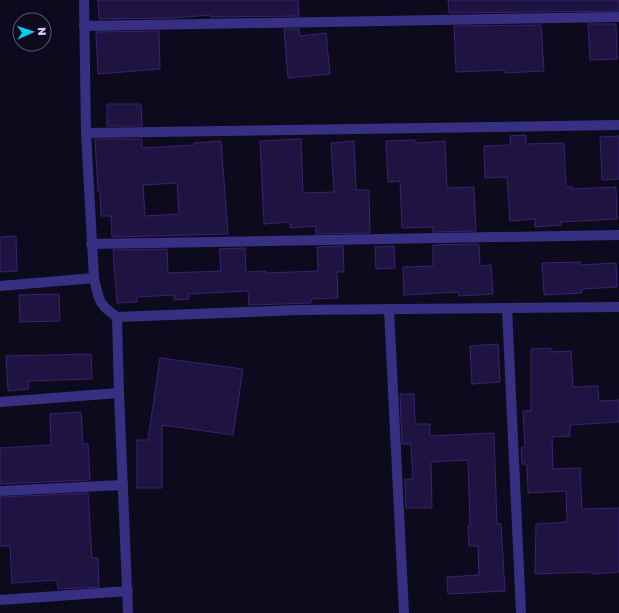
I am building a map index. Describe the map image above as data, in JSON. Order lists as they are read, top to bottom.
{
  "north": "right"
}
